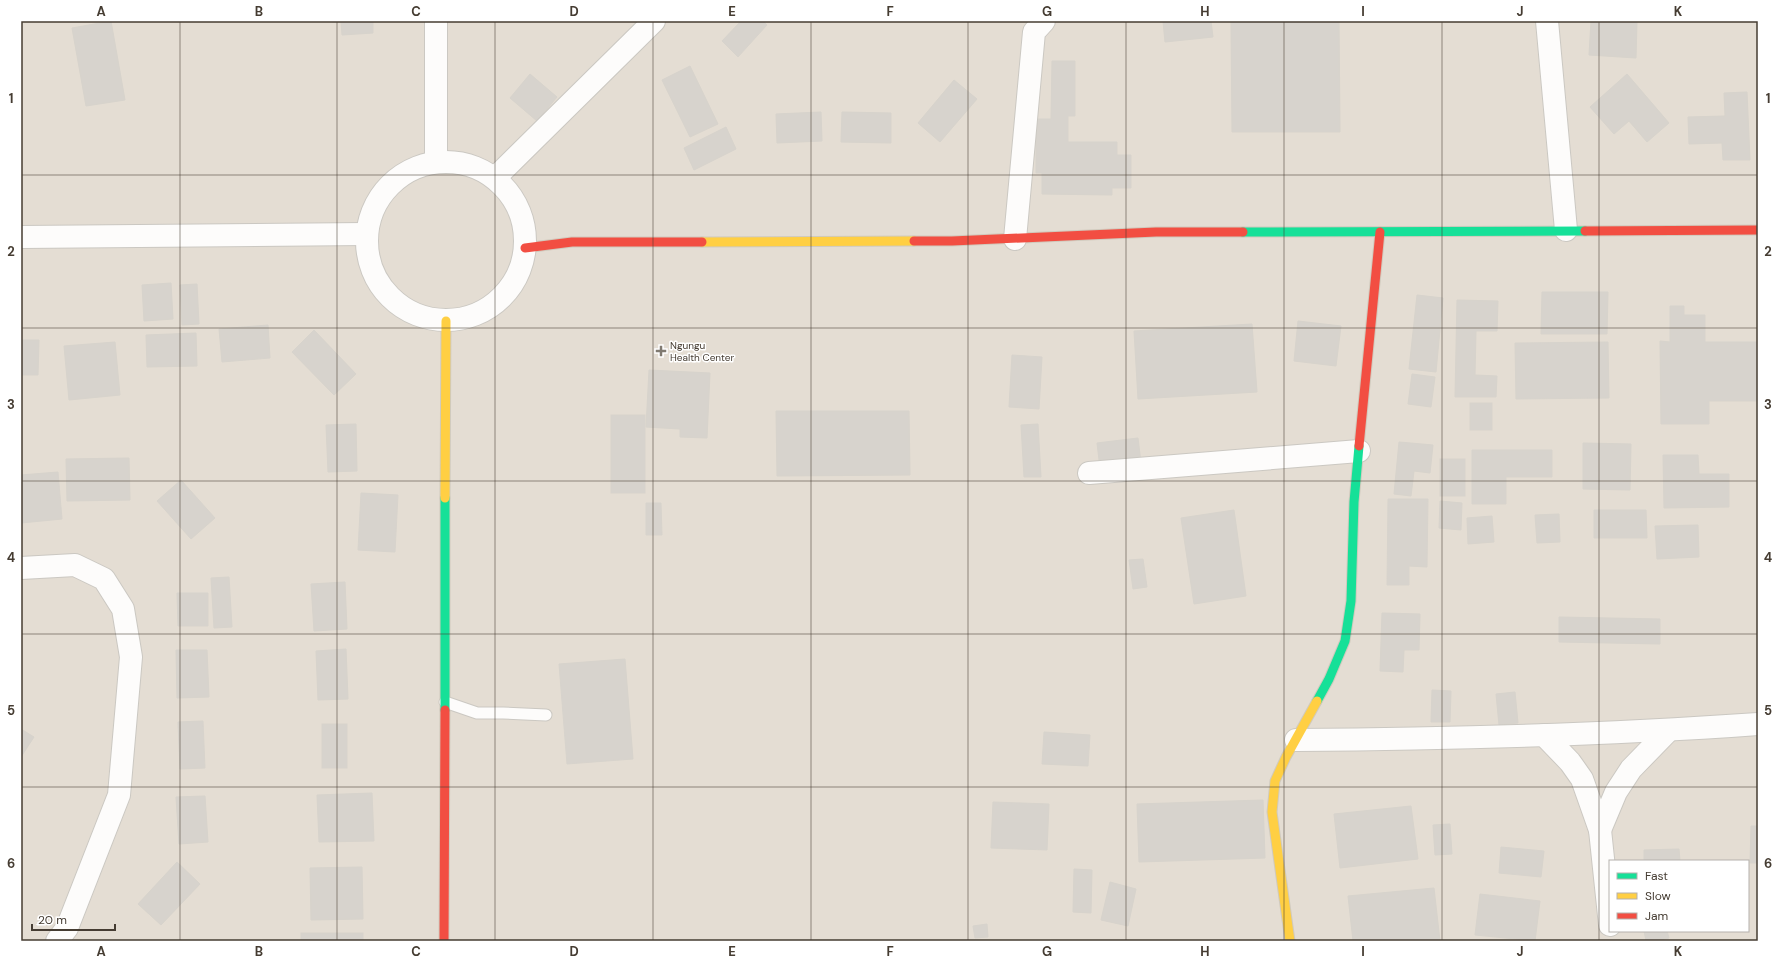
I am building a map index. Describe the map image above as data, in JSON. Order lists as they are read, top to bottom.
{
  "places": {
    "health": ["Ngungu Health Center"]
  },
  "legend": ["Fast", "Slow", "Jam"],
  "scale_bar": "20 m",
  "grid": {
    "columns": [
      "A",
      "B",
      "C",
      "D",
      "E",
      "F",
      "G",
      "H",
      "I",
      "J",
      "K"
    ],
    "rows": [
      "1",
      "2",
      "3",
      "4",
      "5",
      "6"
    ]
  }
}
